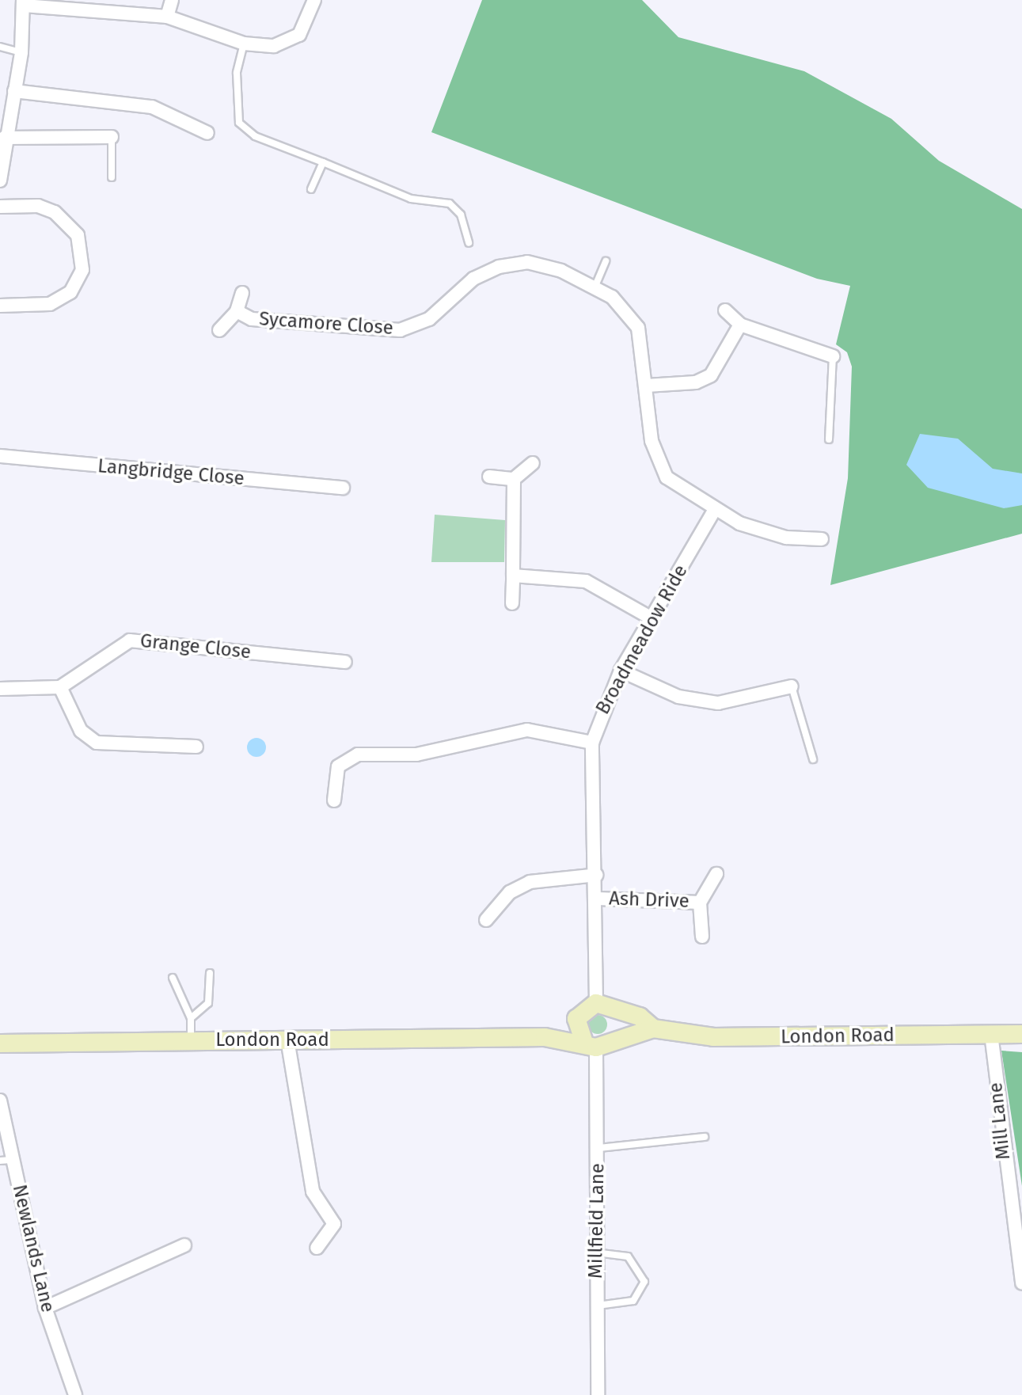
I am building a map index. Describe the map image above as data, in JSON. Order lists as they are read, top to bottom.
{
  "streets": {
    "main road": ["London Road"],
    "street": [
      "Sycamore Close",
      "Langbridge Close",
      "Broadmeadow Ride",
      "Grange Close",
      "Ash Drive",
      "Mill Lane",
      "Millfield Lane",
      "Newlands Lane"
    ]
  },
  "crossings": [
    ["Sycamore Close", "Broadmeadow Ride"],
    ["Broadmeadow Ride", "Ash Drive"],
    ["Broadmeadow Ride", "London Road"],
    ["Broadmeadow Ride", "Millfield Lane"],
    ["London Road", "Mill Lane"],
    ["London Road", "Millfield Lane"]
  ]
}
